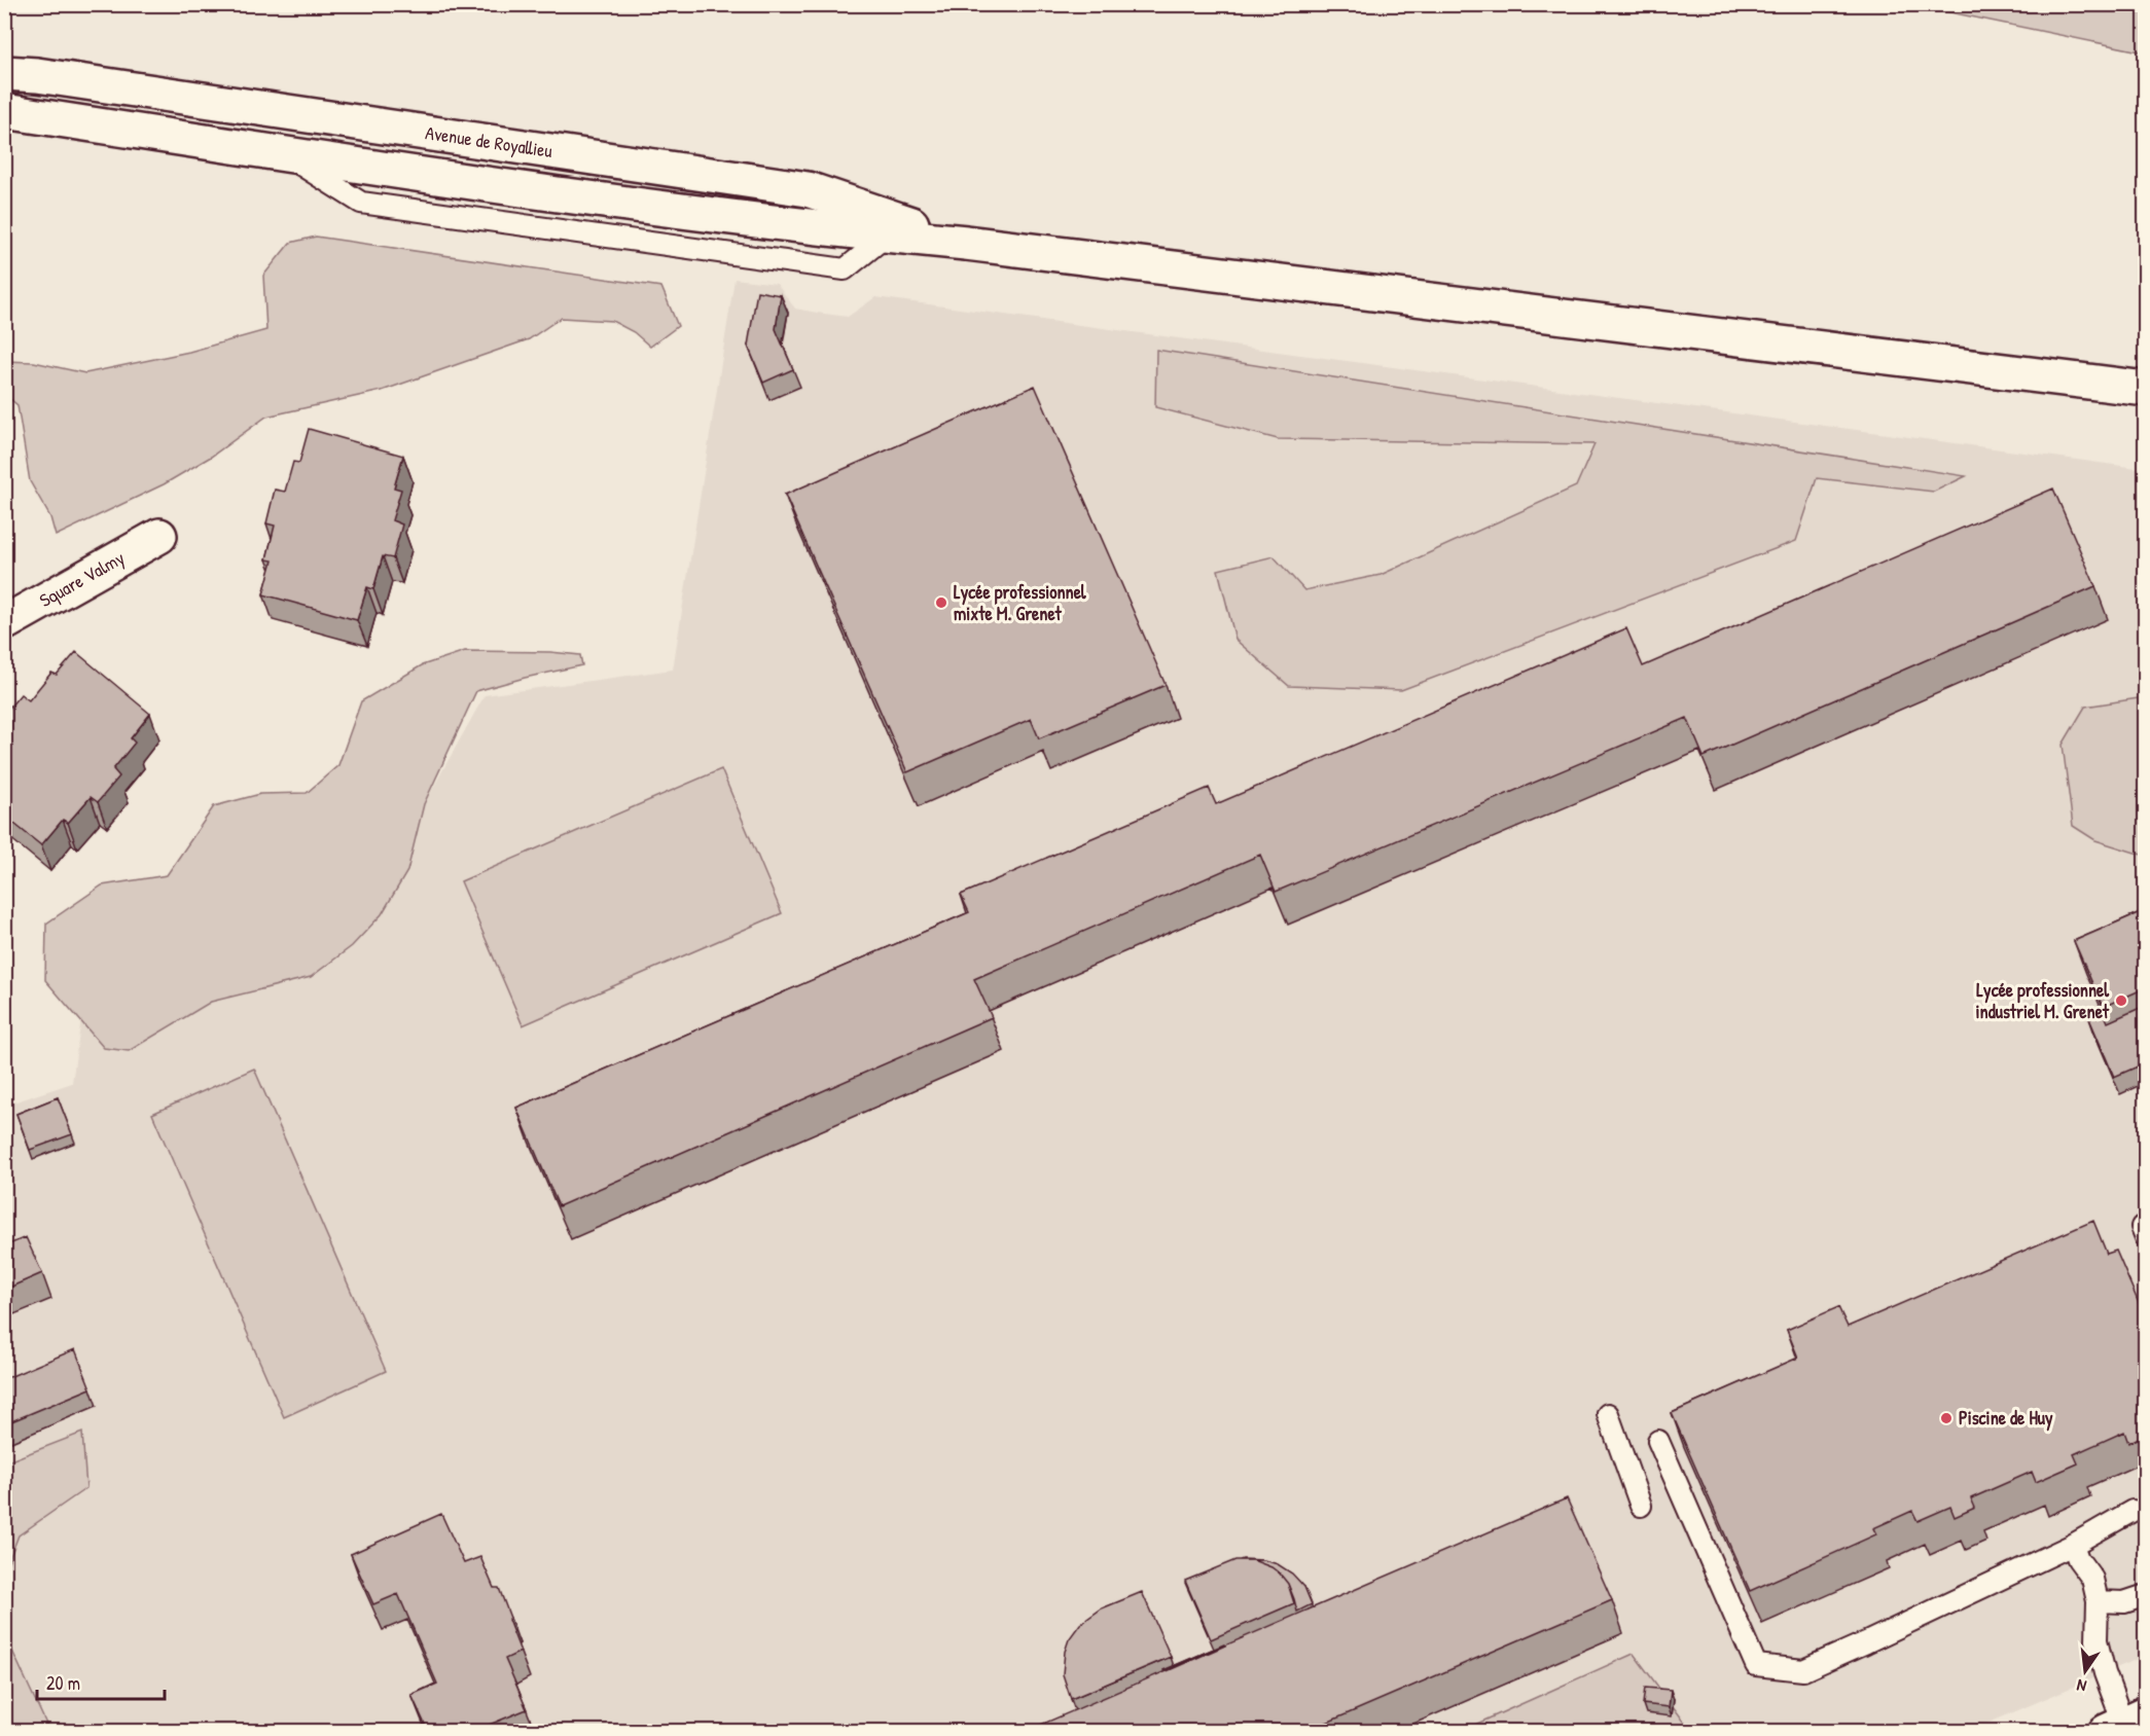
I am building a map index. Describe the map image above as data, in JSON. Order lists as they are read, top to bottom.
{
  "streets": {
    "main road": ["Avenue de Royallieu", "Square Valmy"]
  },
  "places": ["Lycée professionnel mixte M. Grenet", "Lycée professionnel industriel M. Grenet", "Piscine de Huy"],
  "scale_bar": "20 m",
  "north": "bottom"
}
